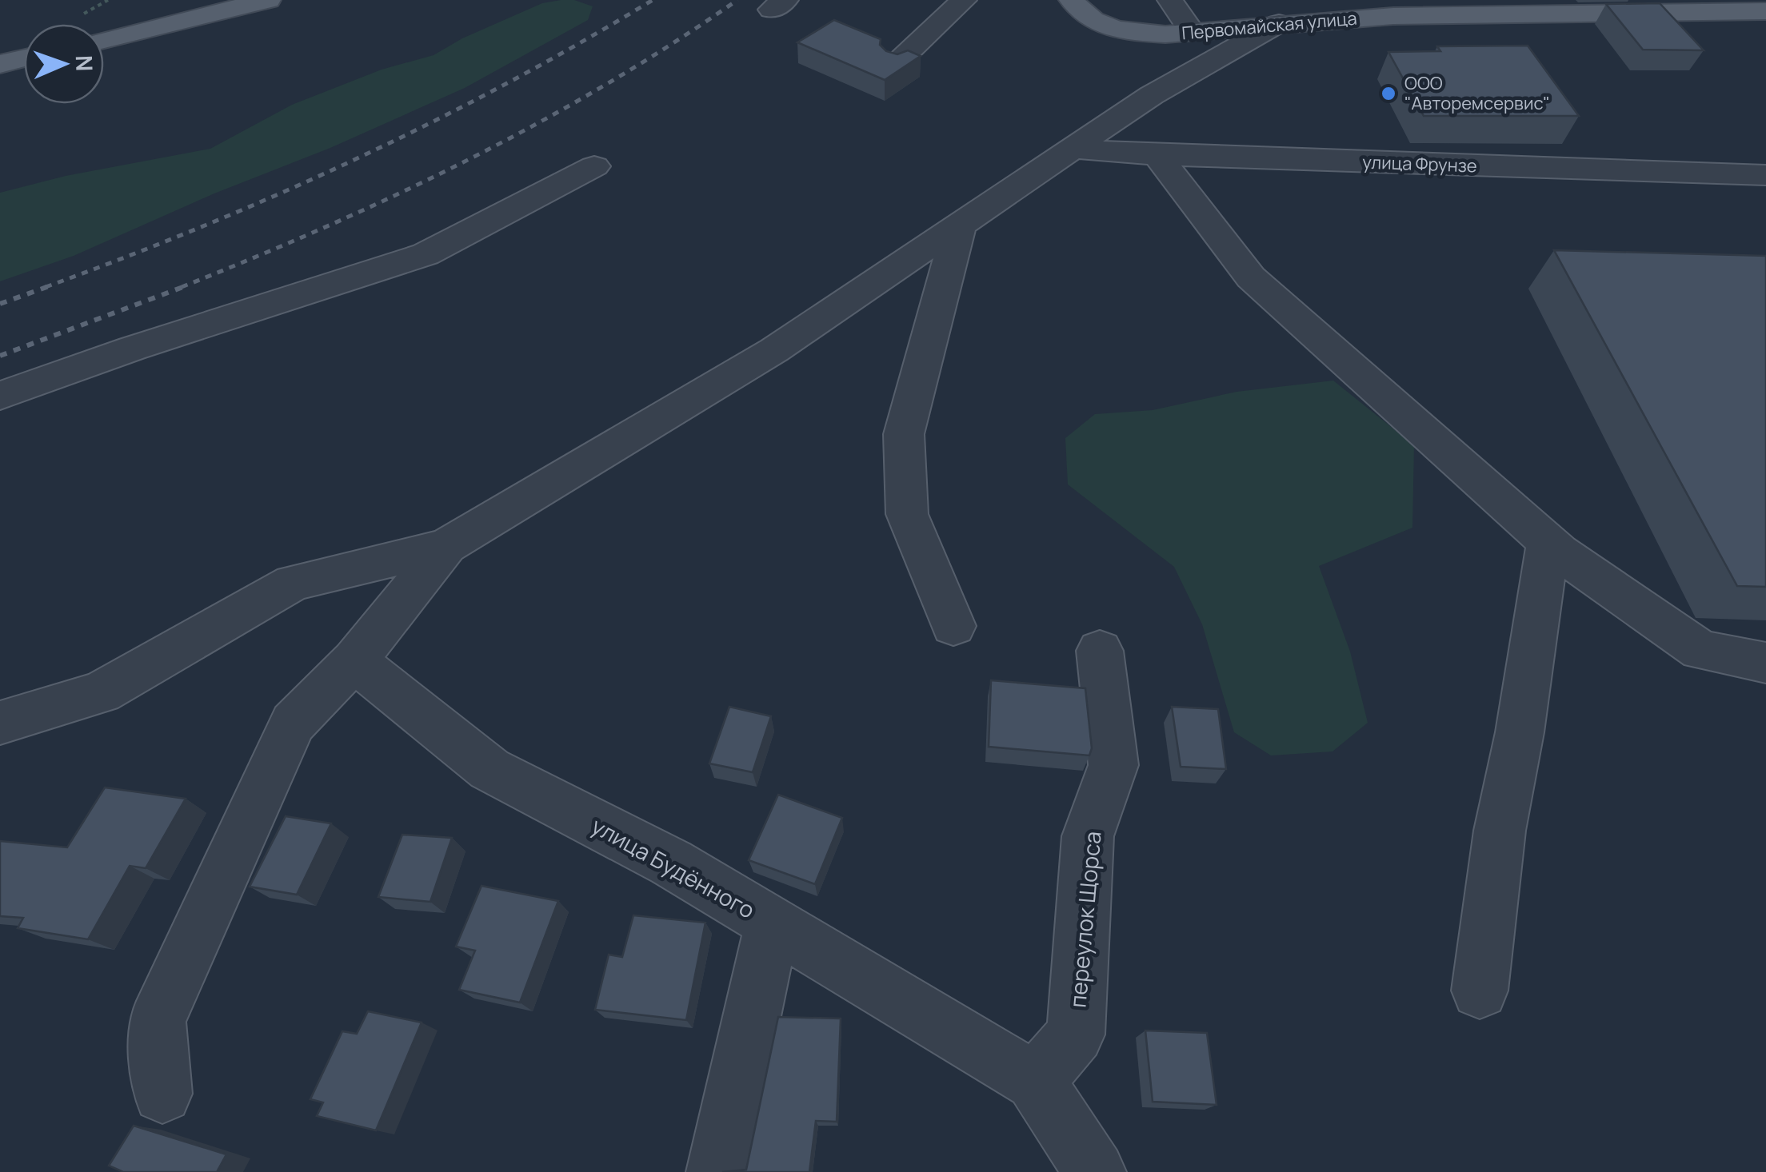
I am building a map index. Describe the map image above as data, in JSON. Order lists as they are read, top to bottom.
{
  "streets": {
    "main road": ["Первомайская улица"],
    "street": ["улица Фрунзе", "улица Будённого", "переулок Щорса"]
  },
  "crossings": [
    ["улица Будённого", "переулок Щорса"]
  ],
  "places": ["ООО \"Авторемсервис\""],
  "north": "right"
}
